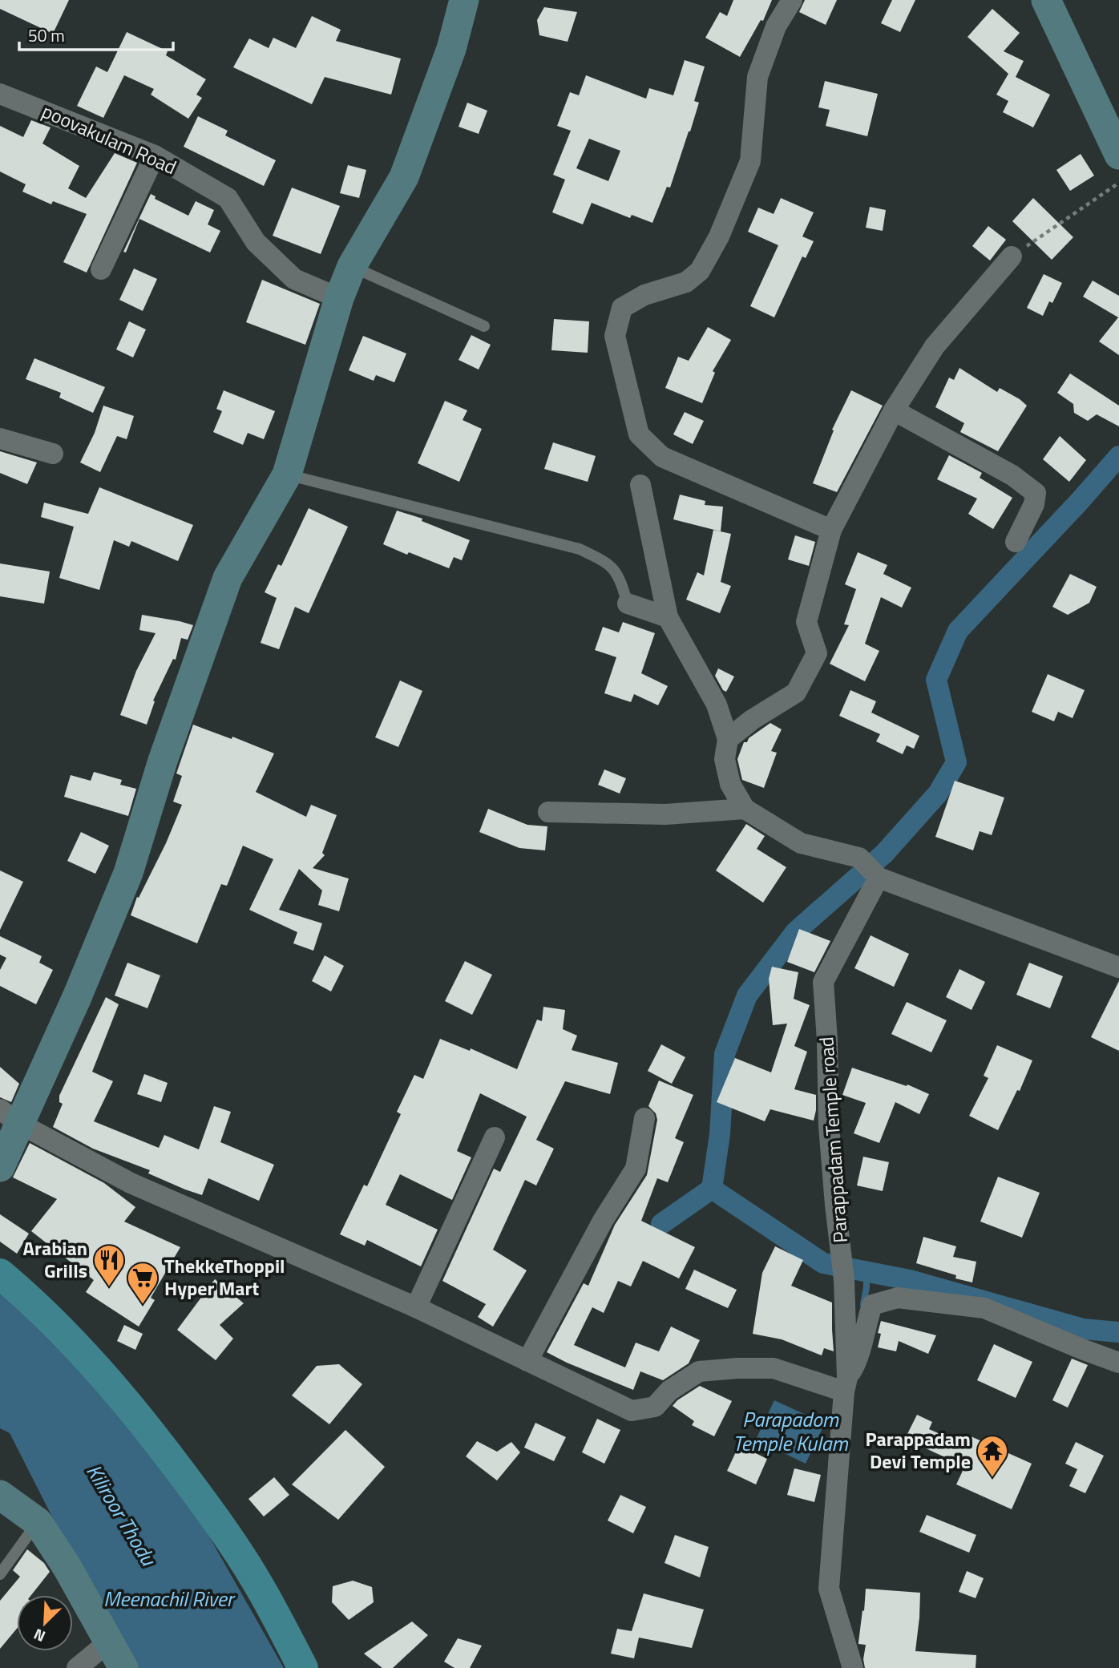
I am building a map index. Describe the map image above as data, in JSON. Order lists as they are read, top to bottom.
{
  "streets": {
    "street": ["poovakulam Road", "Parappadam Temple road"]
  },
  "water": ["Parapadom Temple Kulam", "Kiliroor Thodu", "Meenachil River"],
  "places": {
    "restaurant": ["Arabian Grills"],
    "supermarket": ["ThekkeThoppil Hyper Mart"],
    "temple": ["Parappadam Devi Temple"]
  },
  "scale_bar": "50 m",
  "north": "bottom left"
}
